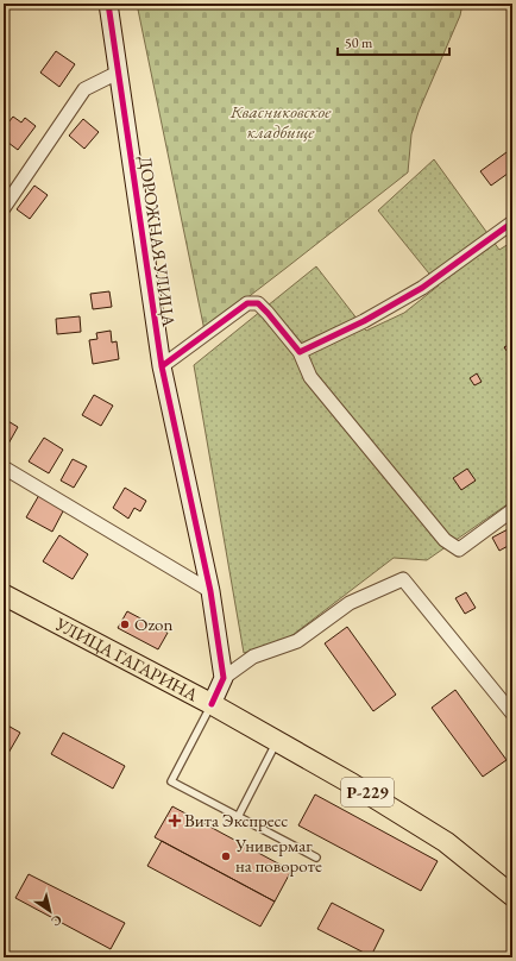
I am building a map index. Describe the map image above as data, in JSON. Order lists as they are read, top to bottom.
{
  "streets": {
    "main road": ["УЛИЦА ГАГАРИНА", "Р-229"],
    "street": ["ДОРОЖНАЯ УЛИЦА"]
  },
  "parks": ["Квасниковское кладбище"],
  "places": {
    "other": ["Ozon", "Универмаг на повороте"],
    "health": ["Вита Экспресс"]
  },
  "scale_bar": "50 m",
  "north": "bottom right"
}
